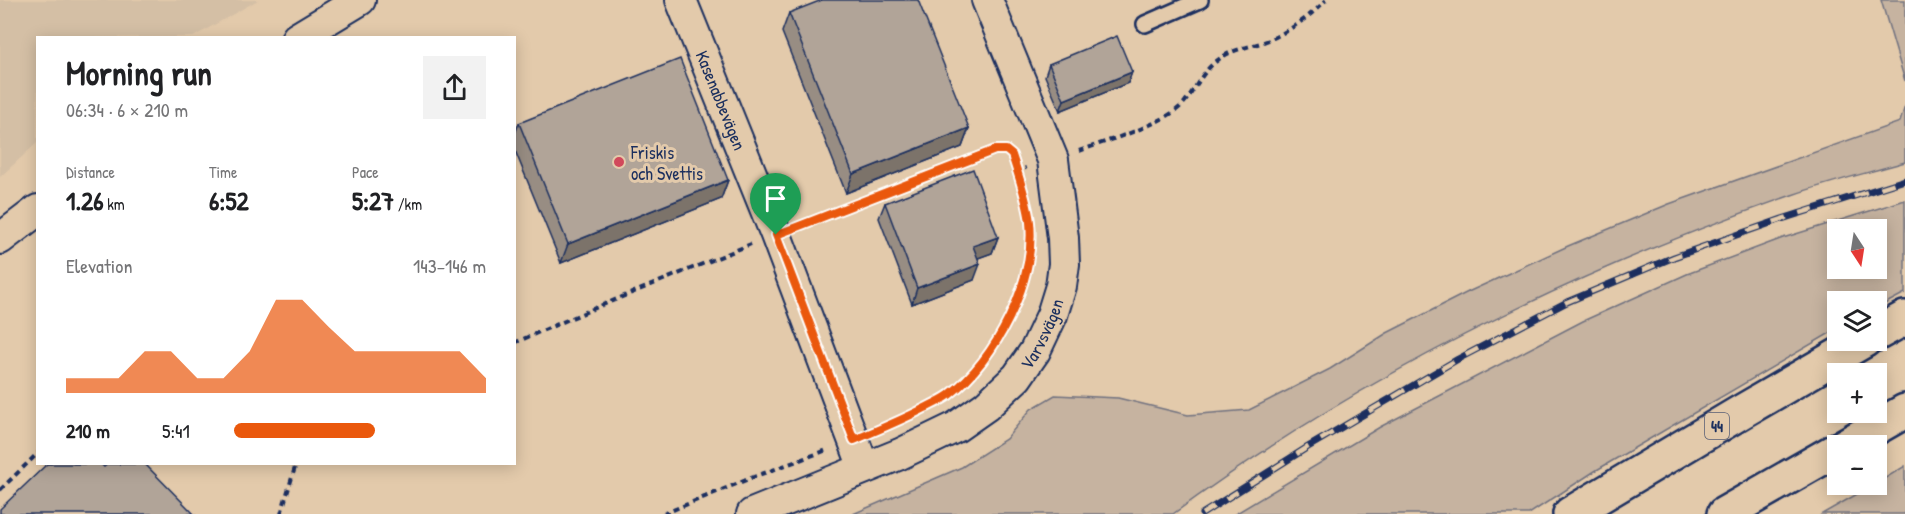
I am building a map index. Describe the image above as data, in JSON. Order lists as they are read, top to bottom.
{
  "streets": {
    "highway": ["44"],
    "street": ["Kasenabbevägen", "Varvsvägen"]
  },
  "crossings": [
    ["Kasenabbevägen", "Varvsvägen"]
  ],
  "places": ["Friskis och Svettis"],
  "north": "bottom",
  "page": {
    "heading": ["Morning run", "06:34 · 6 × 210 m"],
    "stats": [
      ["Distance", "1.26 km"],
      ["Time", "6:52"],
      ["Pace", "5:27 /km"]
    ],
    "map_buttons": ["+", "−"],
    "chart": ["Elevation", "143–146 m"],
    "list": [
      {
        "name": "210 m",
        "note": "5:41"
      }
    ]
  }
}
